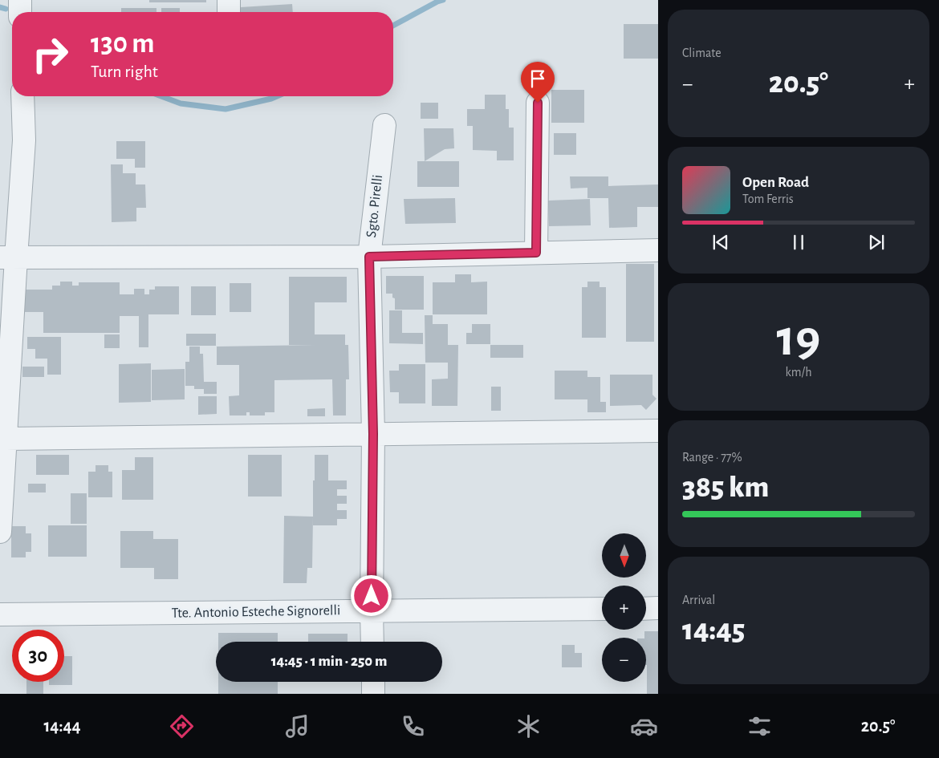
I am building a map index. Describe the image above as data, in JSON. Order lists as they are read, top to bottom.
{
  "streets": {
    "street": ["Sgto. Pirelli", "Tte. Antonio Esteche Signorelli"]
  },
  "crossings": [
    ["Sgto. Pirelli", "Tte. Antonio Esteche Signorelli"]
  ],
  "north": "bottom",
  "page": {
    "tile": [
      "Climate",
      ["19", "km/h"],
      ["Range · 77%", "385 km"],
      ["Arrival", "14:45"]
    ],
    "turn": ["130 m", "Turn right"],
    "heat": ["−", "20.5°", "+"],
    "song": ["Open Road", "Tom Ferris"],
    "map_buttons": ["+", "−"],
    "limit": "30",
    "trip": "14:45 · 1 min · 250 m",
    "tabs": ["14:44", "20.5°"]
  }
}
